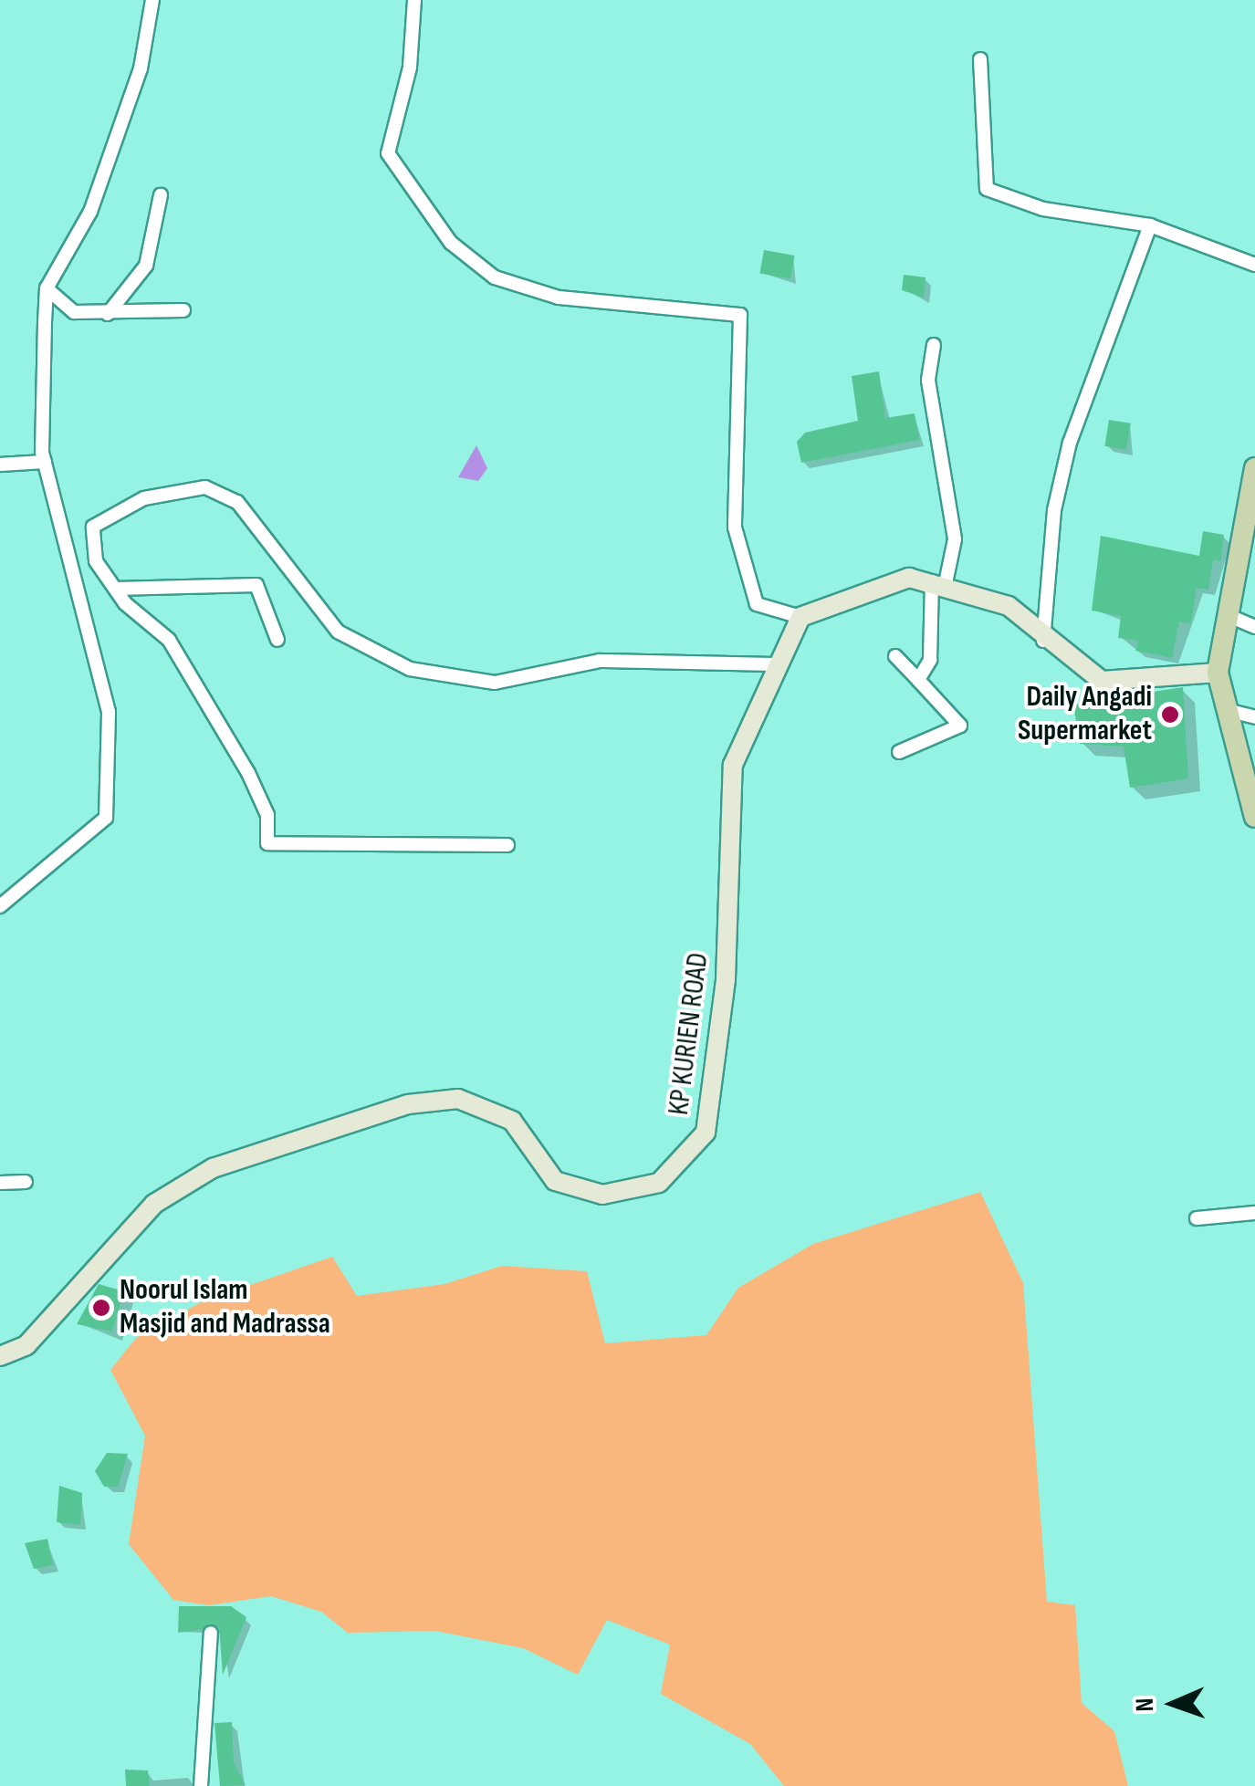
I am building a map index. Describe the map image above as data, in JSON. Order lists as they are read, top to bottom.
{
  "streets": {
    "street": ["KP KURIEN ROAD"]
  },
  "places": ["Daily Angadi Supermarket", "Noorul Islam Masjid and Madrassa"],
  "north": "left"
}
